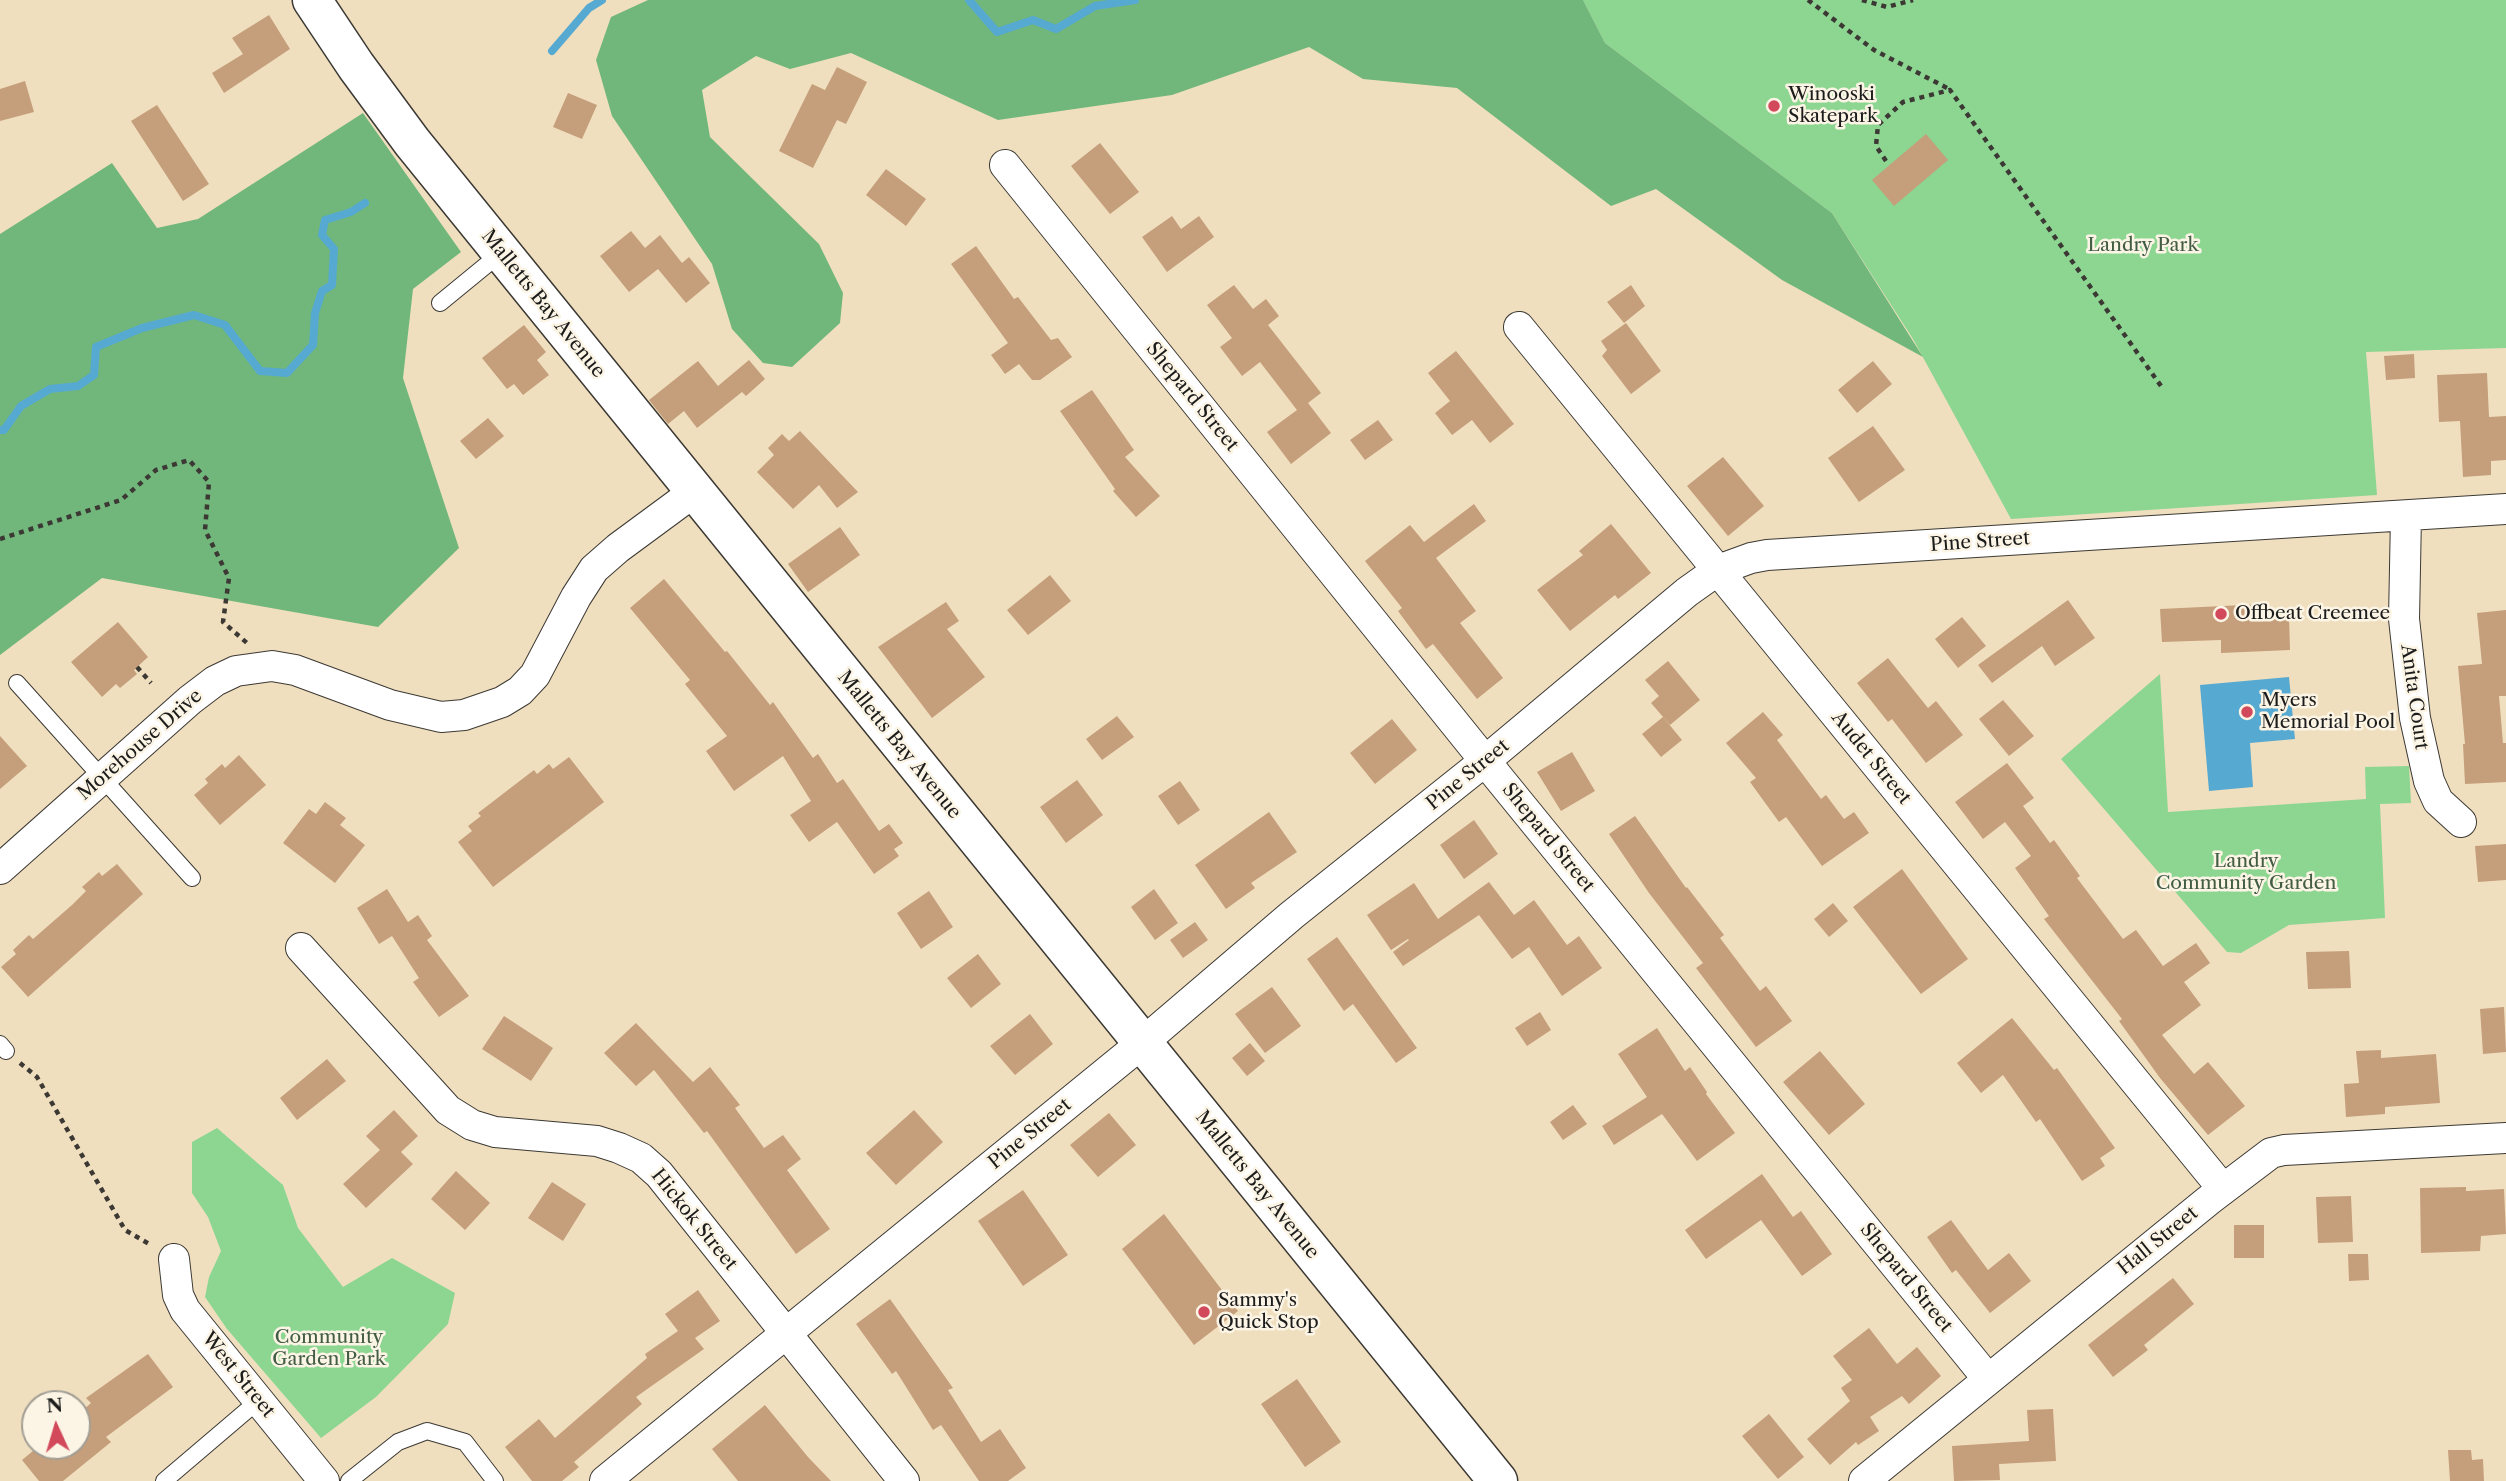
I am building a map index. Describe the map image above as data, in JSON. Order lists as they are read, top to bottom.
{
  "streets": {
    "street": [
      "Malletts Bay Avenue",
      "Shepard Street",
      "Pine Street",
      "Anita Court",
      "Morehouse Drive",
      "Audet Street",
      "Hickok Street",
      "Hall Street",
      "West Street"
    ]
  },
  "crossings": [
    ["Malletts Bay Avenue", "Pine Street"],
    ["Malletts Bay Avenue", "Morehouse Drive"],
    ["Shepard Street", "Pine Street"],
    ["Shepard Street", "Hall Street"],
    ["Pine Street", "Anita Court"],
    ["Pine Street", "Audet Street"],
    ["Pine Street", "Hickok Street"],
    ["Audet Street", "Hall Street"]
  ],
  "parks": ["Landry Park", "Landry Community Garden", "Community Garden Park"],
  "places": [
    "Winooski Skatepark",
    "Offbeat Creemee",
    "Myers Memorial Pool",
    "Sammy's Quick Stop"
  ],
  "north": "top"
}
